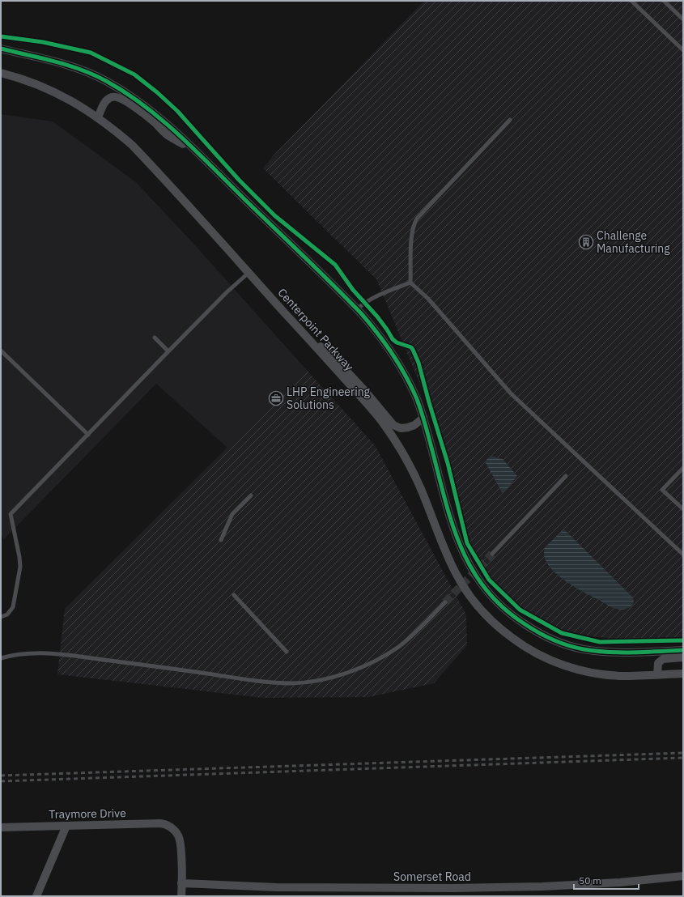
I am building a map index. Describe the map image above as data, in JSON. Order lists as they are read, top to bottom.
{
  "streets": {
    "street": ["Centerpoint Parkway", "Traymore Drive", "Somerset Road"]
  },
  "crossings": [
    ["Traymore Drive", "Somerset Road"]
  ],
  "places": {
    "building": ["Challenge Manufacturing"],
    "office": ["LHP Engineering Solutions"]
  },
  "scale_bar": "50 m"
}
